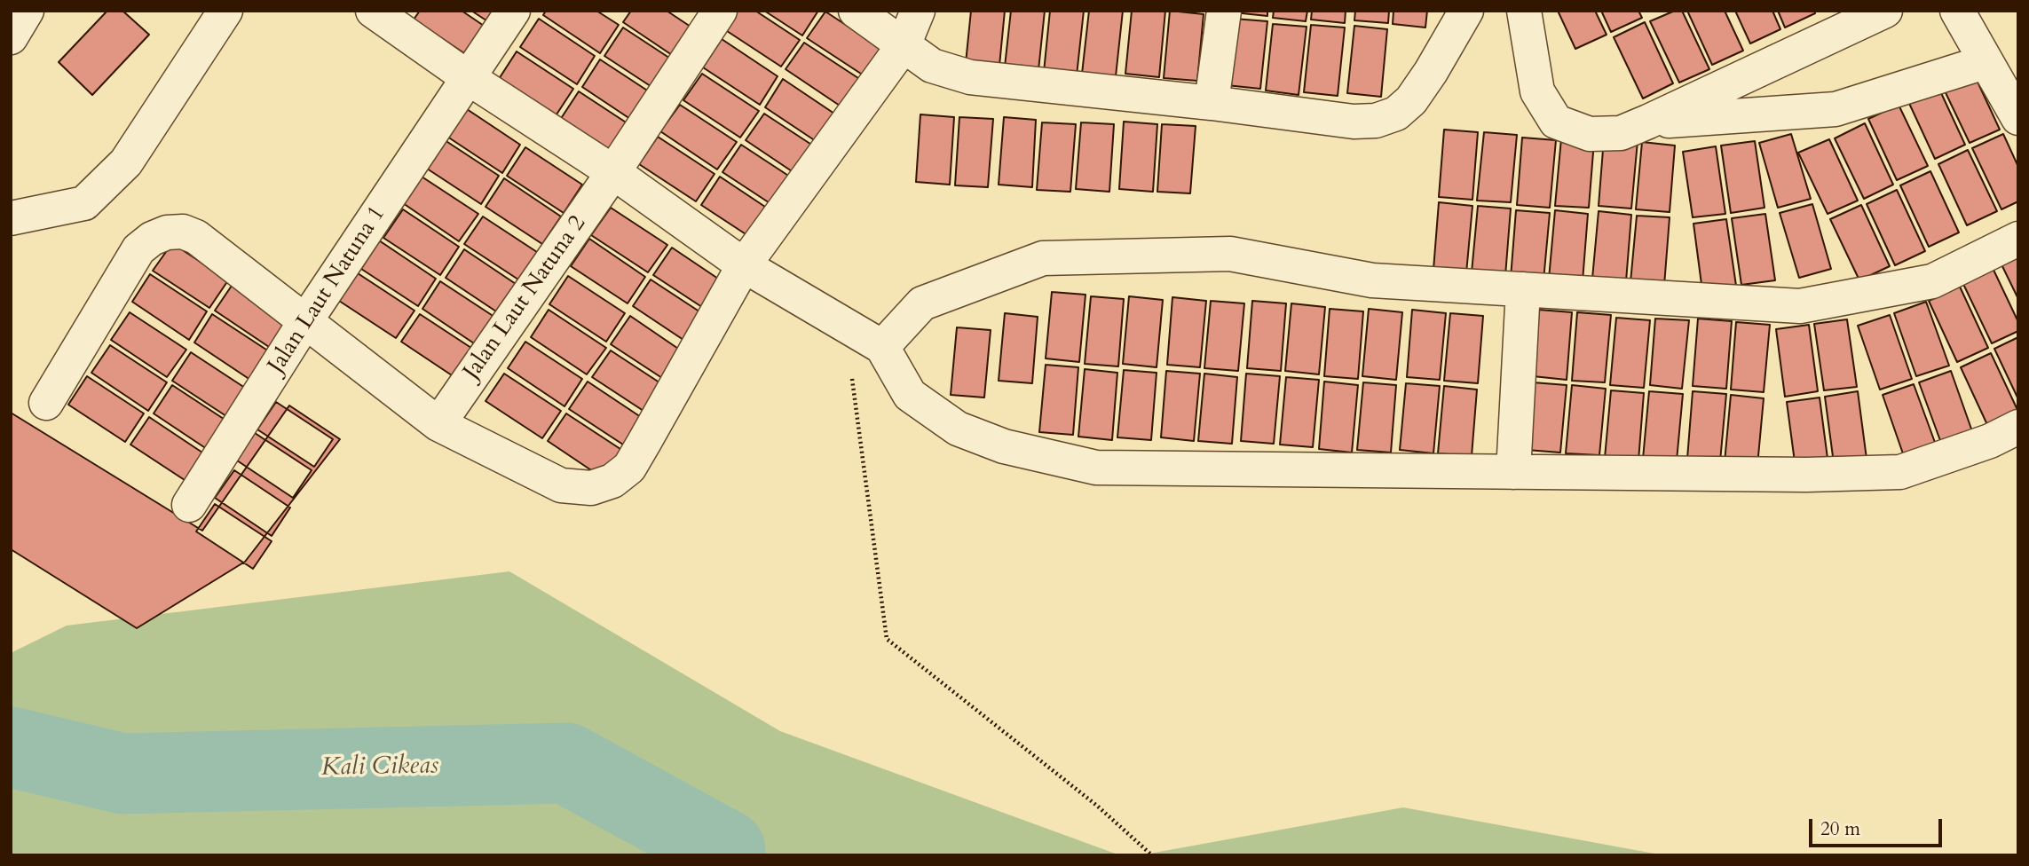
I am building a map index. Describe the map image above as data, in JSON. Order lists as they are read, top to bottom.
{
  "streets": {
    "street": ["Jalan Laut Natuna 1", "Jalan Laut Natuna 2"]
  },
  "water": ["Kali Cikeas"],
  "scale_bar": "20 m"
}
